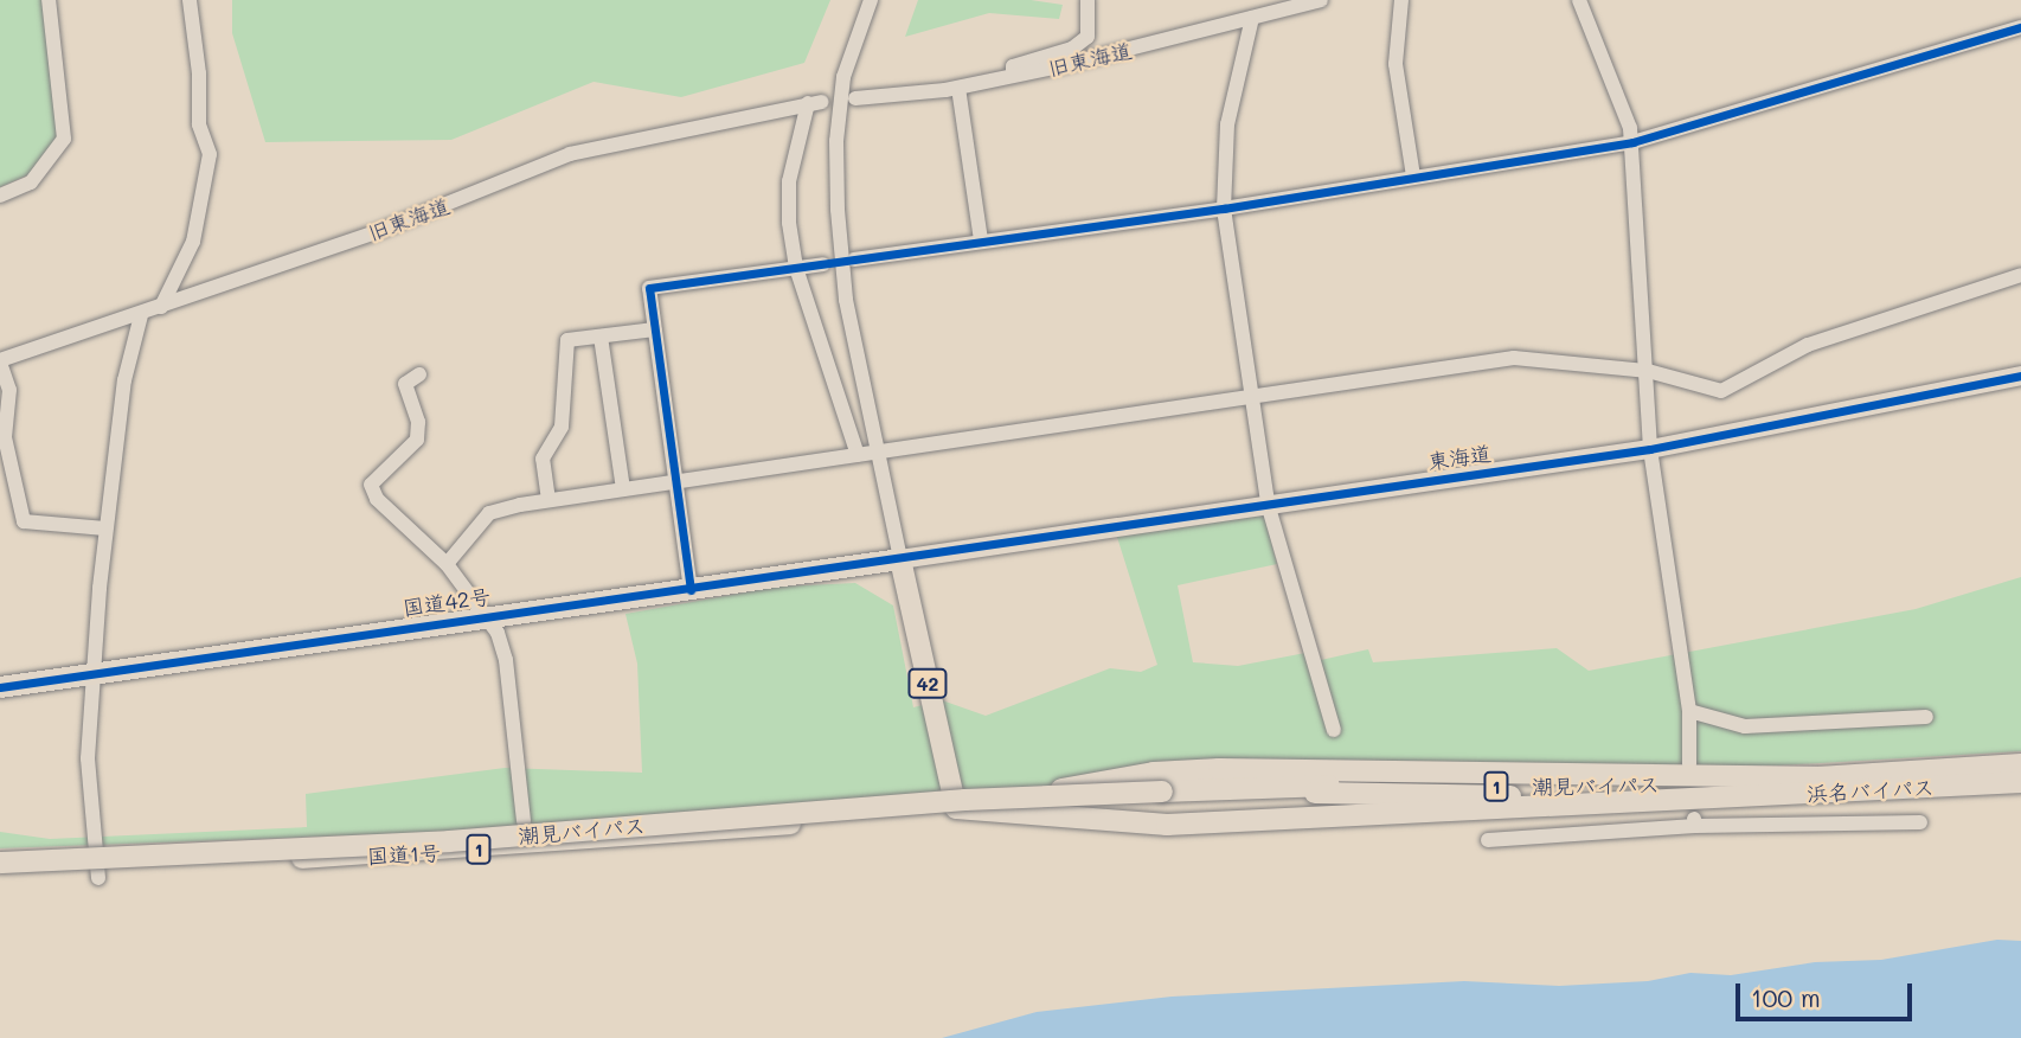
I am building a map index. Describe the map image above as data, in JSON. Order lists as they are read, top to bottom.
{
  "streets": {
    "highway": [
      "国道42号",
      "42",
      "潮見バイパス",
      "1",
      "浜名バイパス",
      "国道1号"
    ],
    "main road": ["東海道"],
    "street": ["旧東海道"]
  },
  "crossings": [
    ["東海道", "国道42号"],
    ["東海道", "42"],
    ["国道42号", "42"],
    ["42", "国道1号"],
    ["潮見バイパス", "浜名バイパス"],
    ["潮見バイパス", "国道1号"]
  ],
  "scale_bar": "100 m"
}
